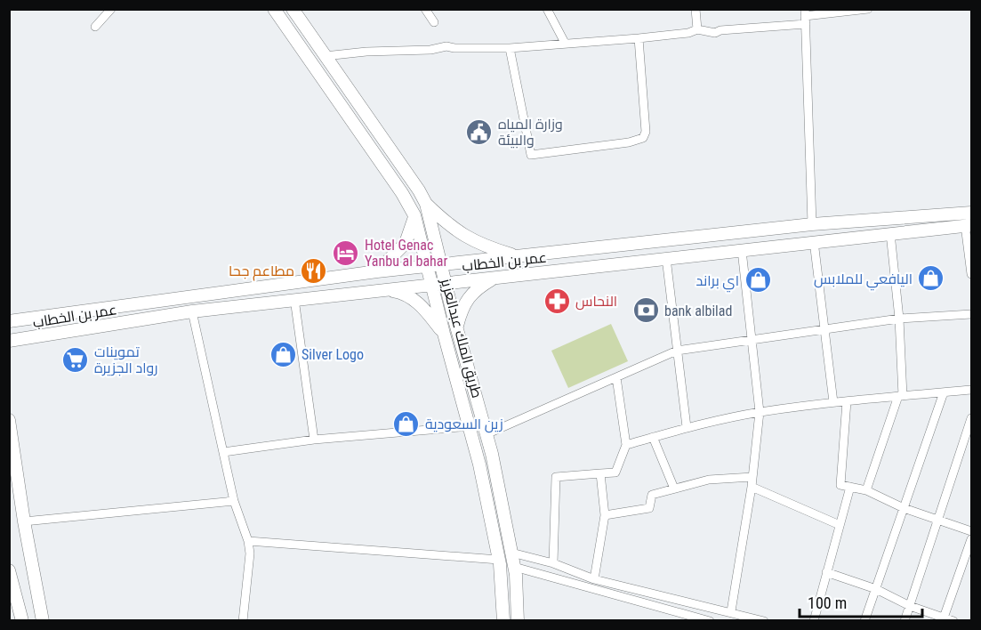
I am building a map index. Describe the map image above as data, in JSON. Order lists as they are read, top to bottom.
{
  "streets": {
    "street": ["عمر بن الخطاب", "طريق الملك عبدالعزيز"]
  },
  "crossings": [
    ["عمر بن الخطاب", "طريق الملك عبدالعزيز"]
  ],
  "places": {
    "public building": ["وزارة المياه والبيئة"],
    "hotel": ["Hotel Genac Yanbu al bahar"],
    "restaurant": ["مطاعم جحا"],
    "shop": [
      "اليافعي للملابس",
      "اي براند",
      "Silver Logo",
      "زين السعودية"
    ],
    "pharmacy": ["النحاس"],
    "bank": ["bank albilad"],
    "supermarket": ["تموينات رواد الجزيرة"]
  },
  "scale_bar": "100 m"
}
